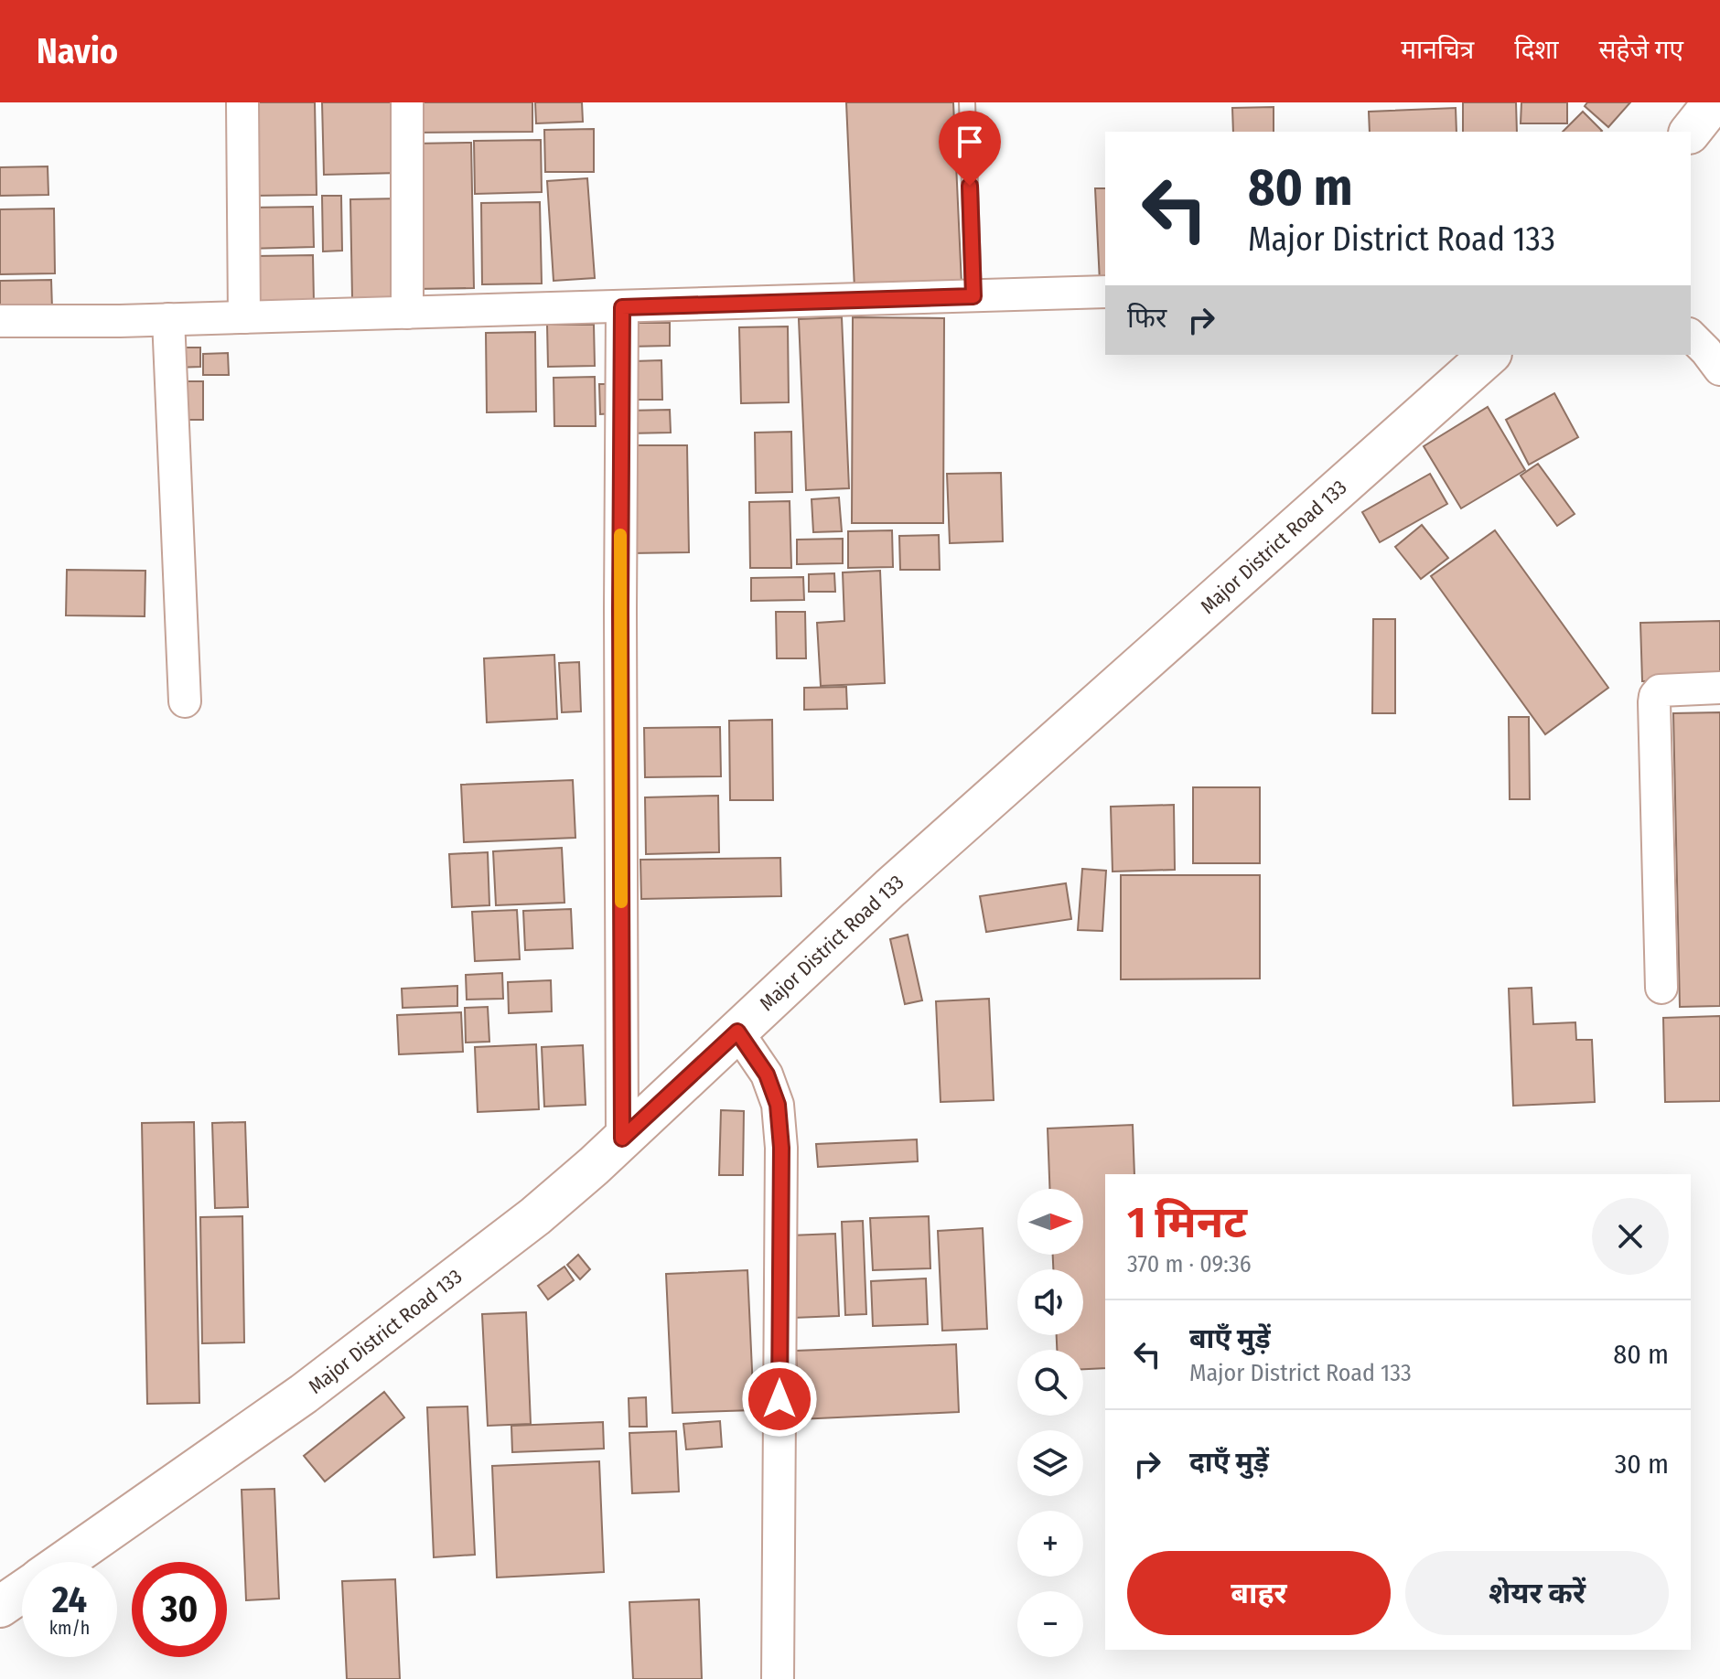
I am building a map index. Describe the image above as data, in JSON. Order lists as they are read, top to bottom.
{
  "streets": {
    "main road": ["Major District Road 133"]
  },
  "north": "right",
  "page": {
    "header": "Navio",
    "nav": ["मानचित्र", "दिशा", "सहेजे गए"],
    "turn": ["80 m", "Major District Road 133"],
    "then": "फिर",
    "heading": ["1 मिनट", "370 m · 09:36"],
    "map_buttons": ["+", "−"],
    "list": [
      {
        "name": "बाएँ मुड़ें",
        "note": "Major District Road 133",
        "value": "80 m"
      },
      {
        "name": "दाएँ मुड़ें",
        "value": "30 m"
      }
    ],
    "buttons": ["बाहर", "शेयर करें"],
    "speed": "24 km/h",
    "limit": "30"
  }
}
